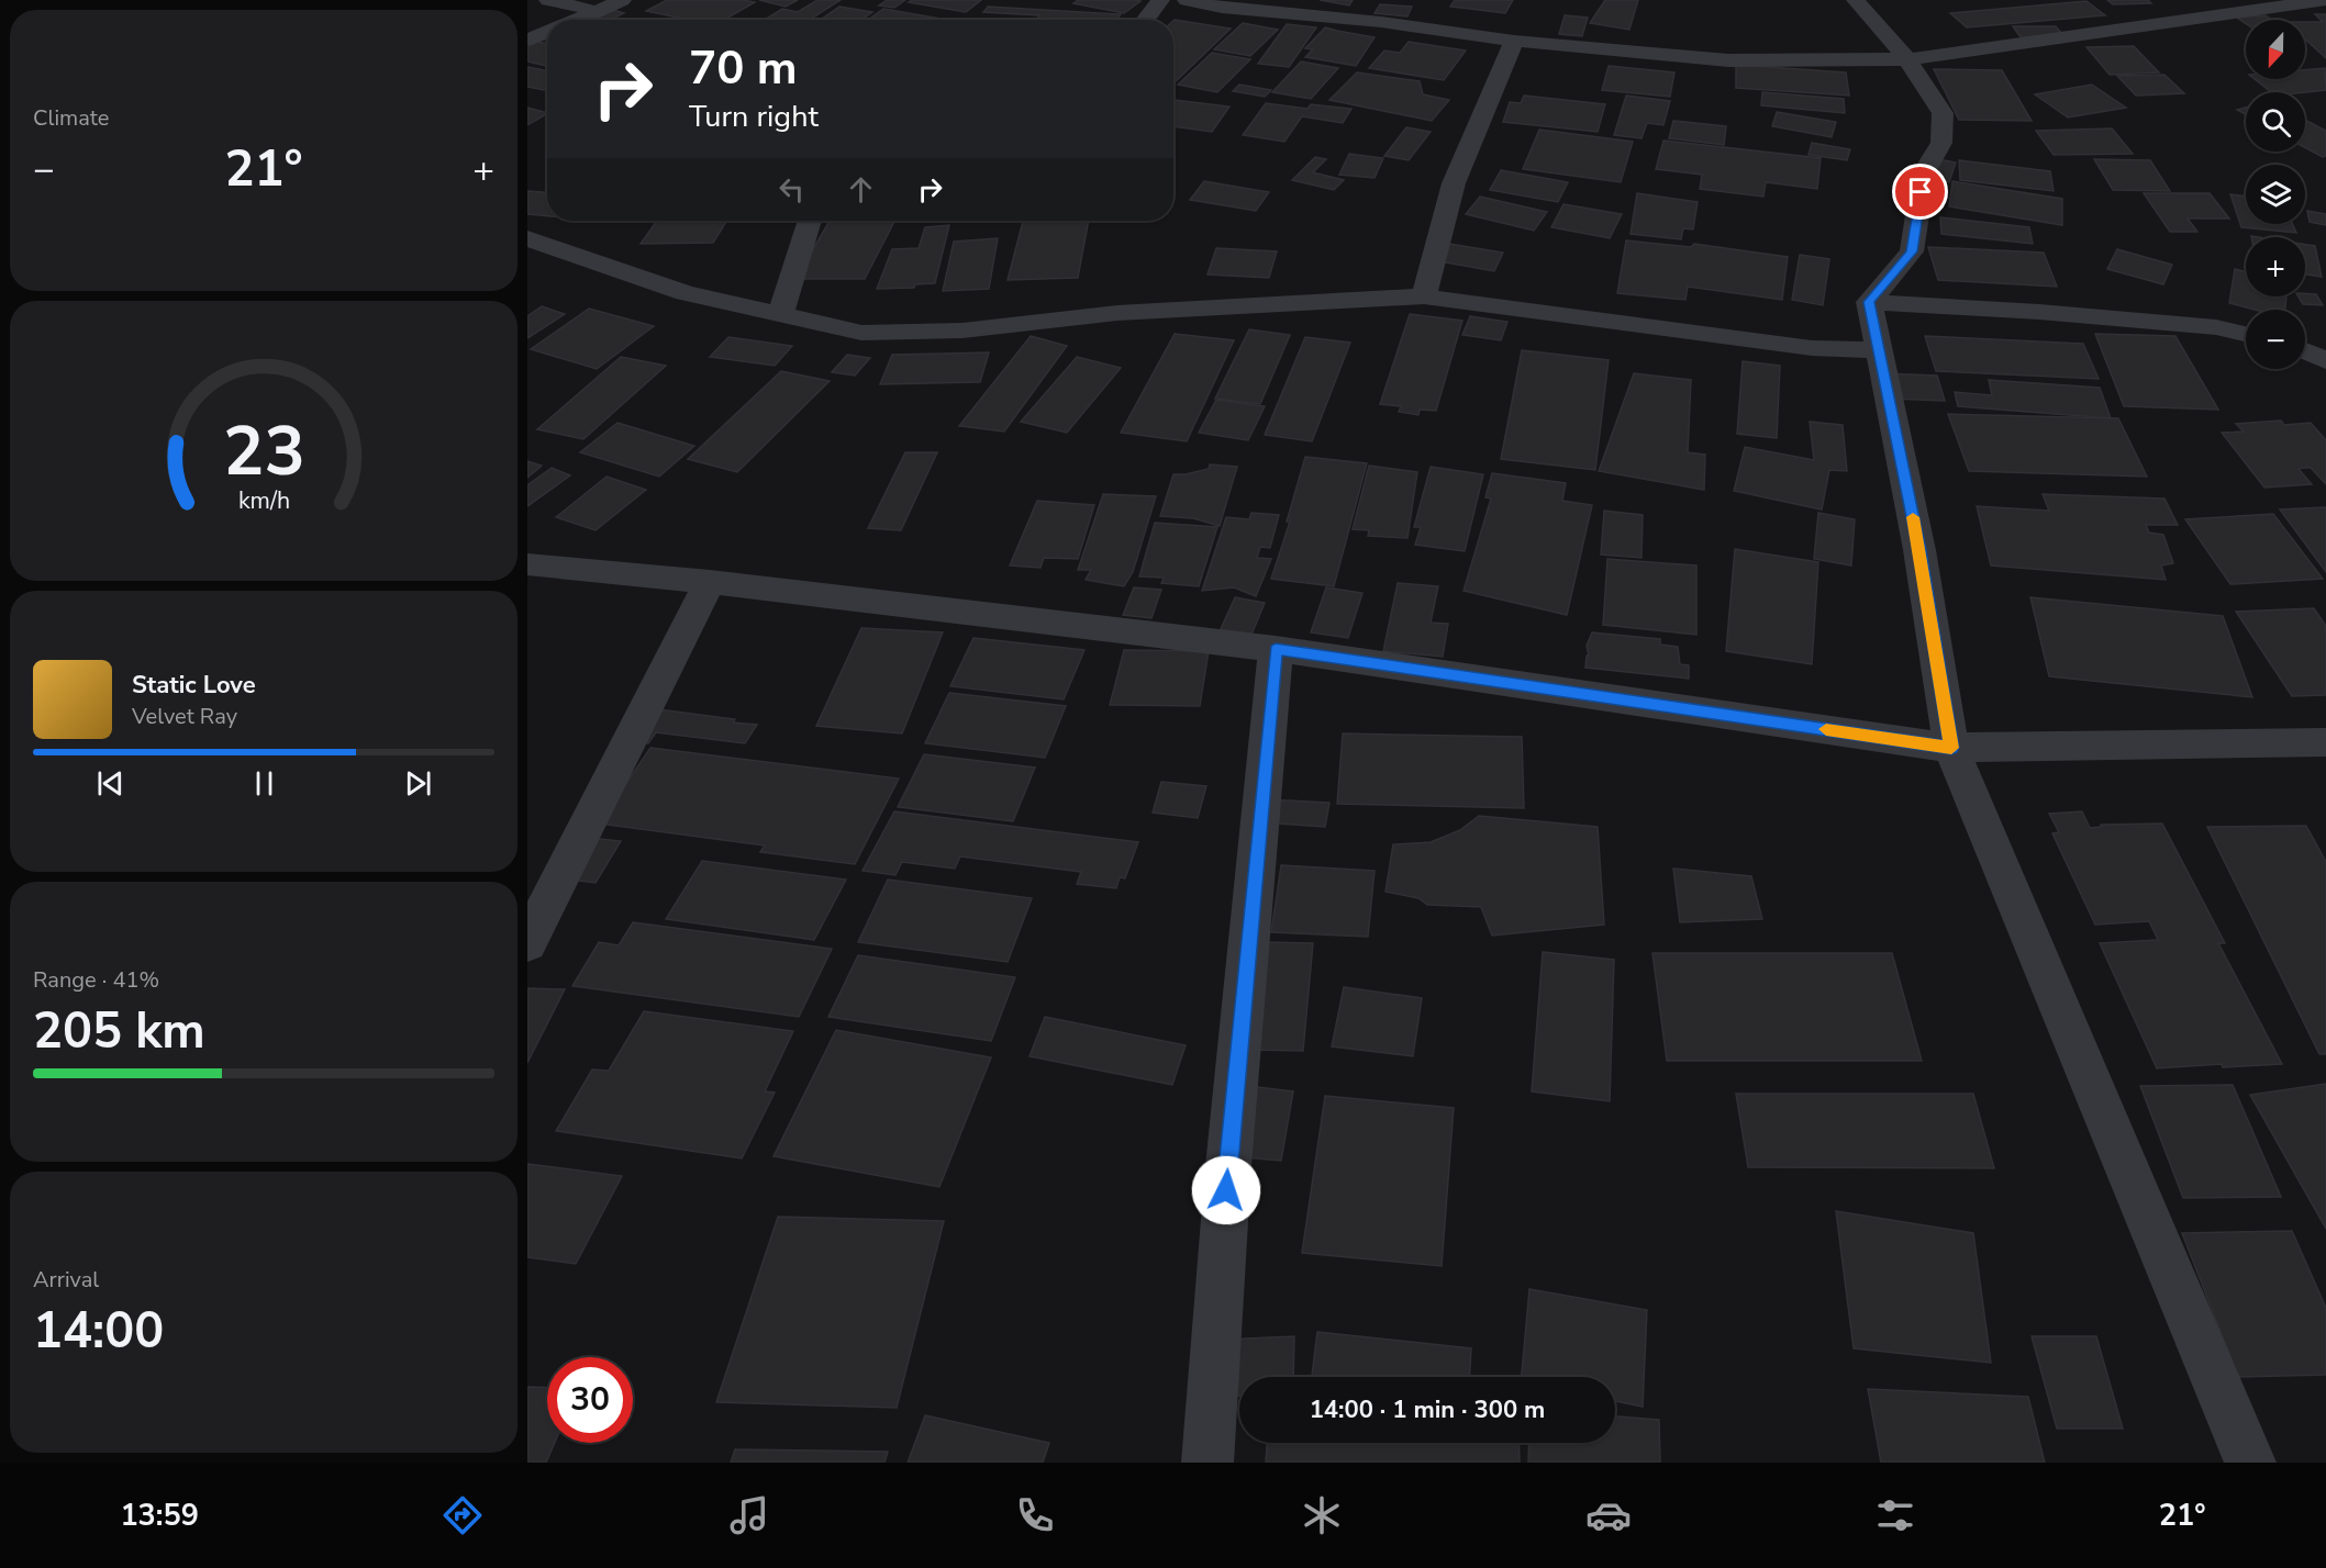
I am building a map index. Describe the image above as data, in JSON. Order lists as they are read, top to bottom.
{
  "north": "bottom",
  "page": {
    "tile": [
      "Climate",
      ["Range · 41%", "205 km"],
      ["Arrival", "14:00"]
    ],
    "map_buttons": ["+", "−"],
    "turn": ["70 m", "Turn right"],
    "heat": ["−", "21°", "+"],
    "song": ["Static Love", "Velvet Ray"],
    "limit": "30",
    "trip": "14:00 · 1 min · 300 m",
    "tabs": ["13:59", "21°"],
    "gauge": ["23", "km/h"]
  }
}
